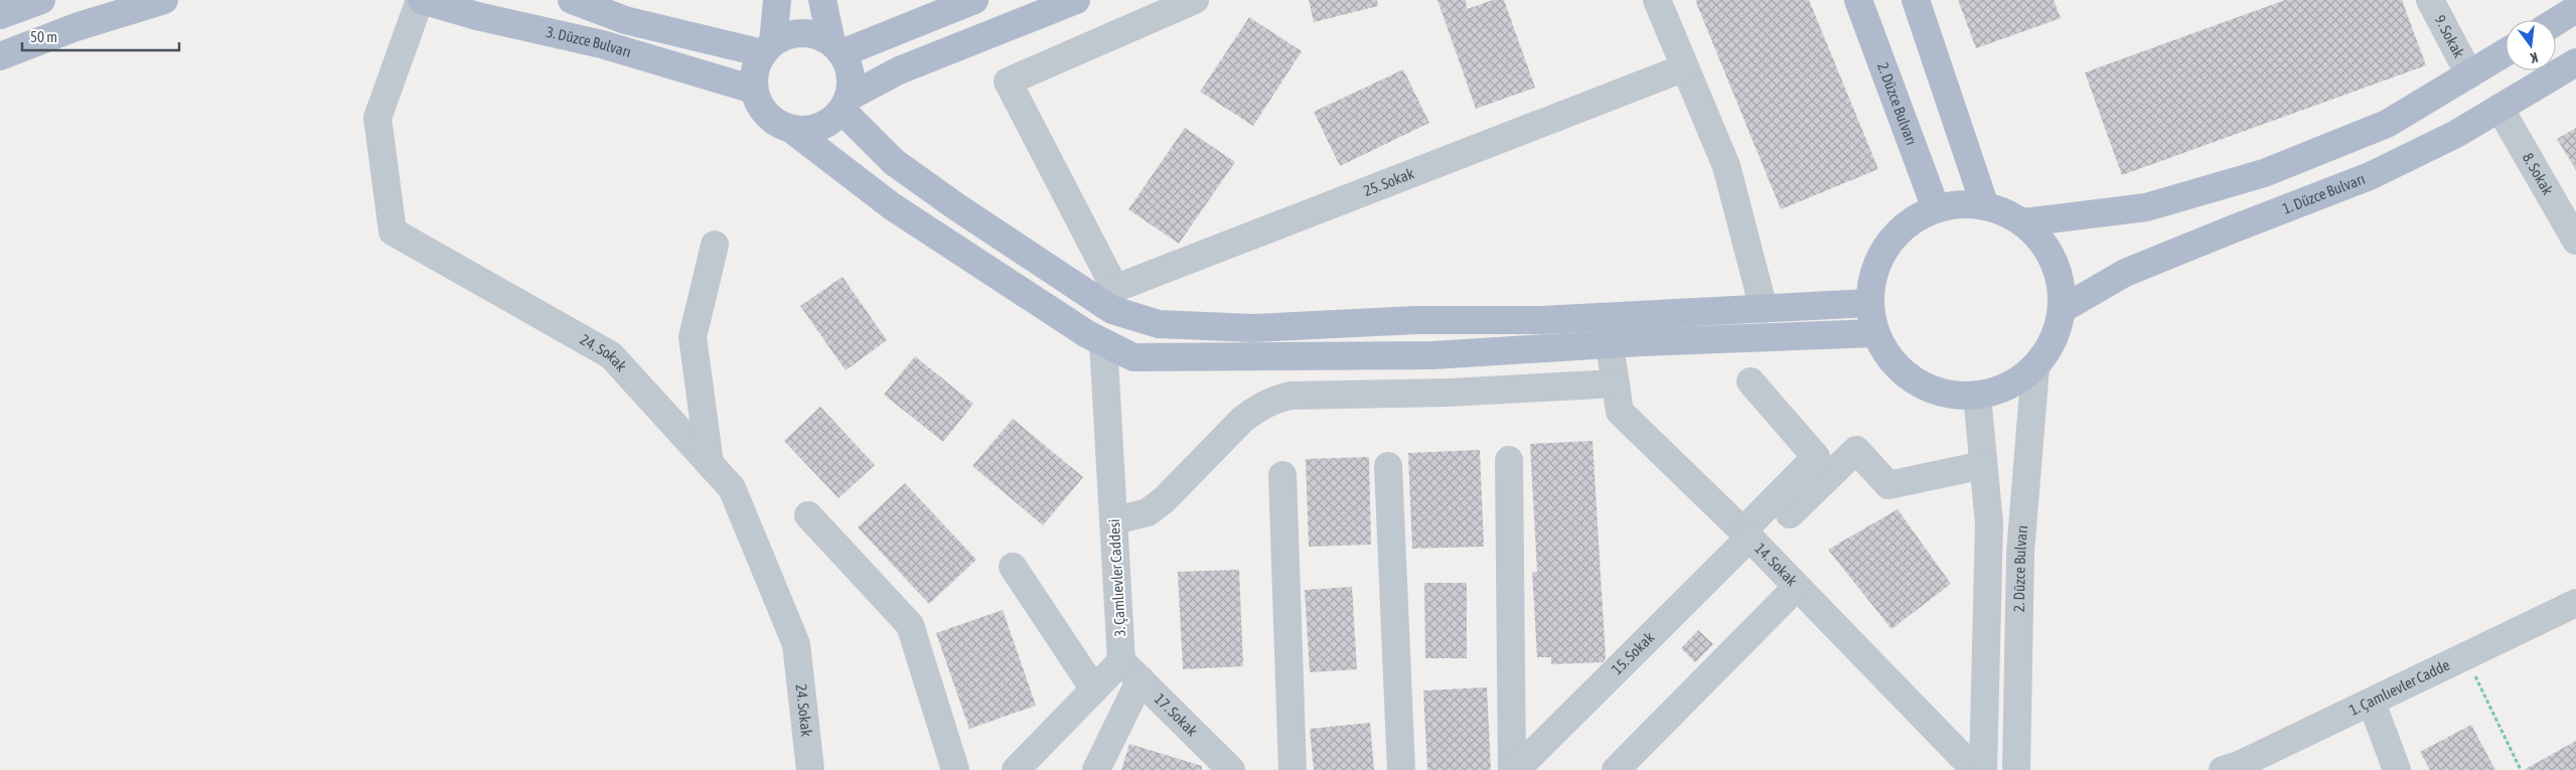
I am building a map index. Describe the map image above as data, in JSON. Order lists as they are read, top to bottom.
{
  "streets": {
    "main road": ["3. Düzce Bulvarı", "2. Düzce Bulvarı", "1. Düzce Bulvarı"],
    "street": [
      "9. Sokak",
      "8. Sokak",
      "25. Sokak",
      "24. Sokak",
      "14. Sokak",
      "3. Çamlıevler Caddesi",
      "15. Sokak",
      "1. Çamlıevler Cadde",
      "17. Sokak"
    ]
  },
  "crossings": [
    ["3. Düzce Bulvarı", "24. Sokak"],
    ["8. Sokak", "1. Düzce Bulvarı"],
    ["14. Sokak", "15. Sokak"],
    ["3. Çamlıevler Caddesi", "17. Sokak"]
  ],
  "scale_bar": "50 m",
  "north": "bottom"
}
